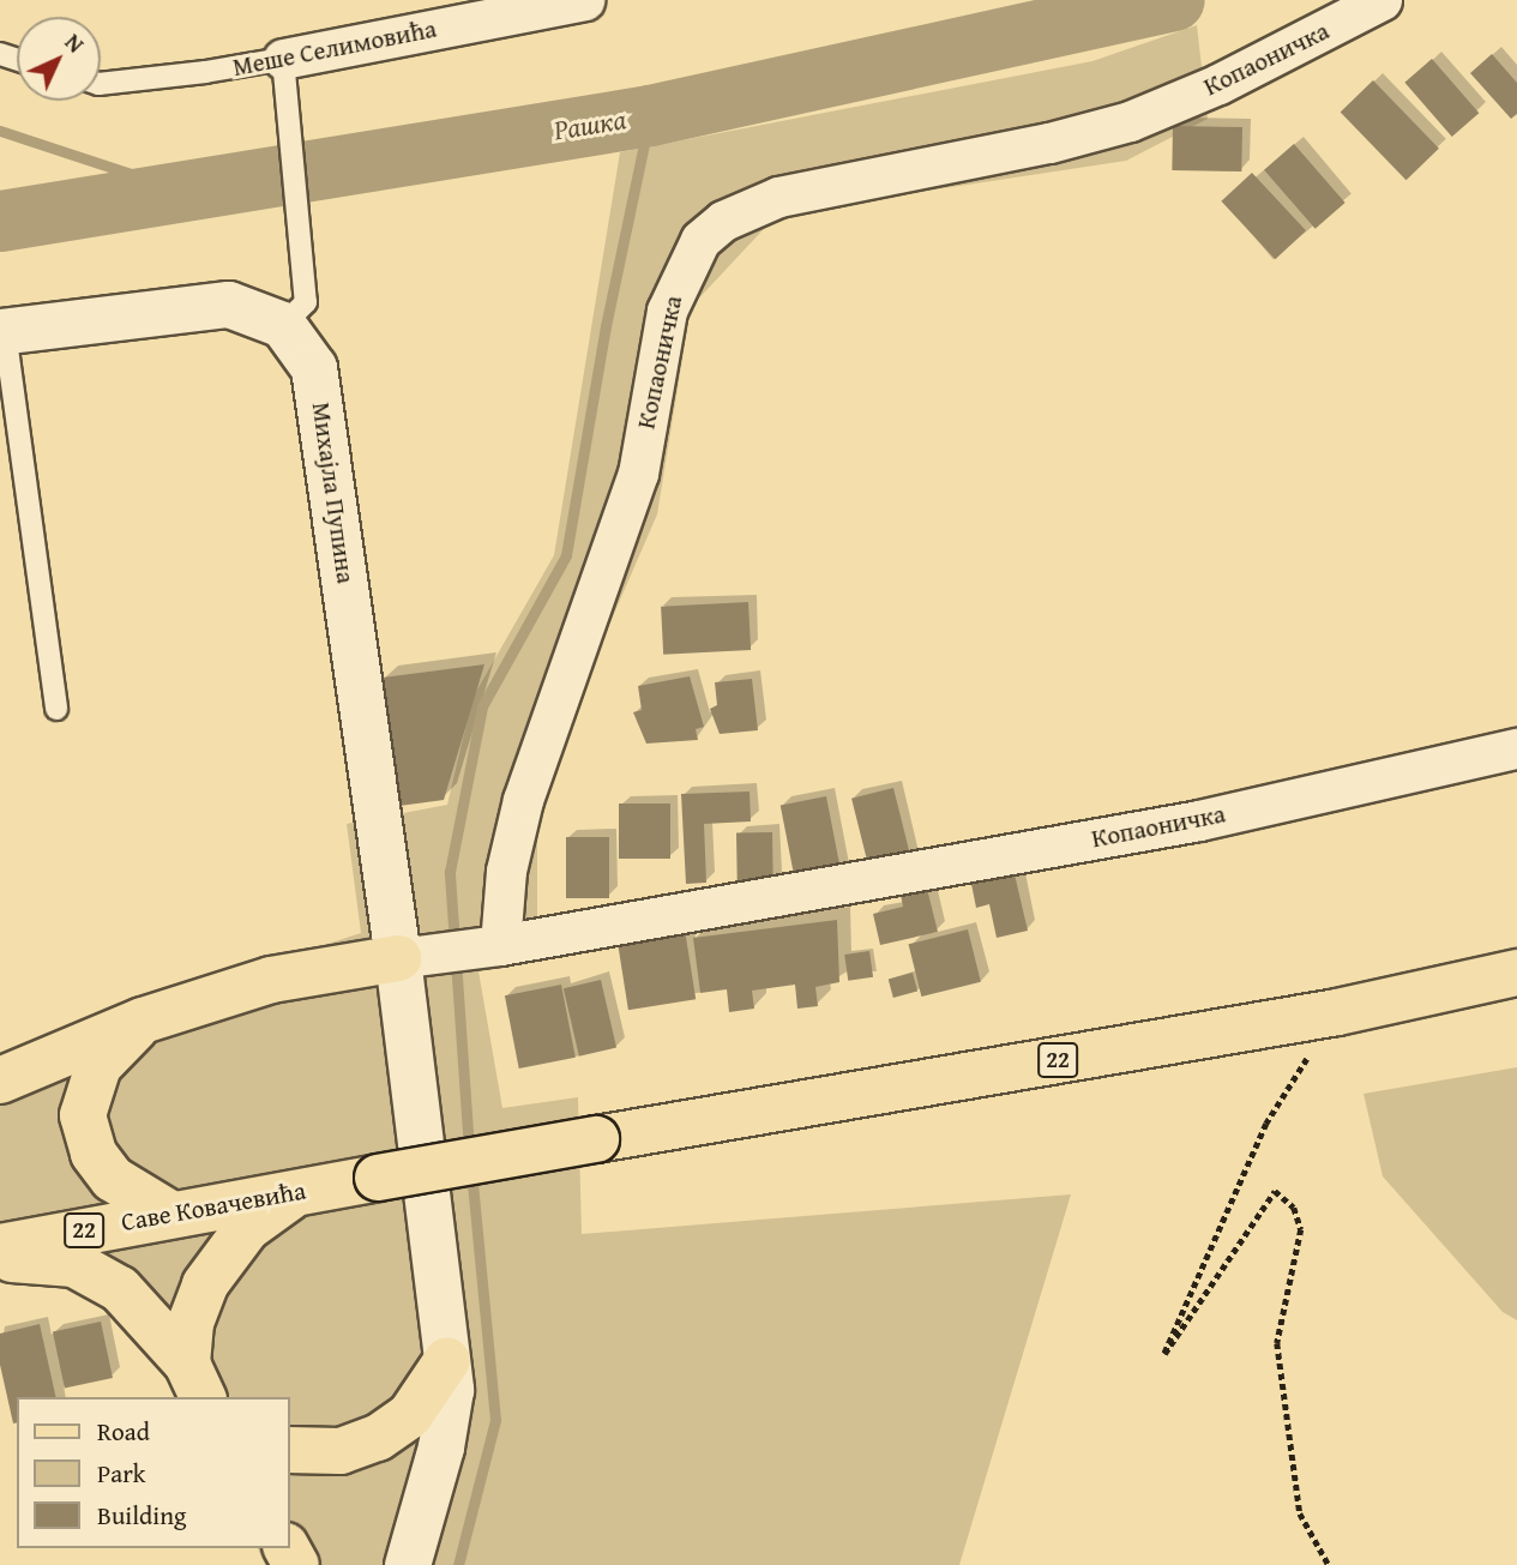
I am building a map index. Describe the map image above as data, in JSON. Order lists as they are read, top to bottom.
{
  "streets": {
    "main road": ["22", "Саве Ковачевића"],
    "street": ["Меше Селимовића", "Копаоничка", "Михајла Пупина"]
  },
  "crossings": [
    ["Копаоничка", "Михајла Пупина"],
    ["22", "Саве Ковачевића"]
  ],
  "water": ["Рашка"],
  "legend": ["Road", "Park", "Building"],
  "north": "top right"
}
